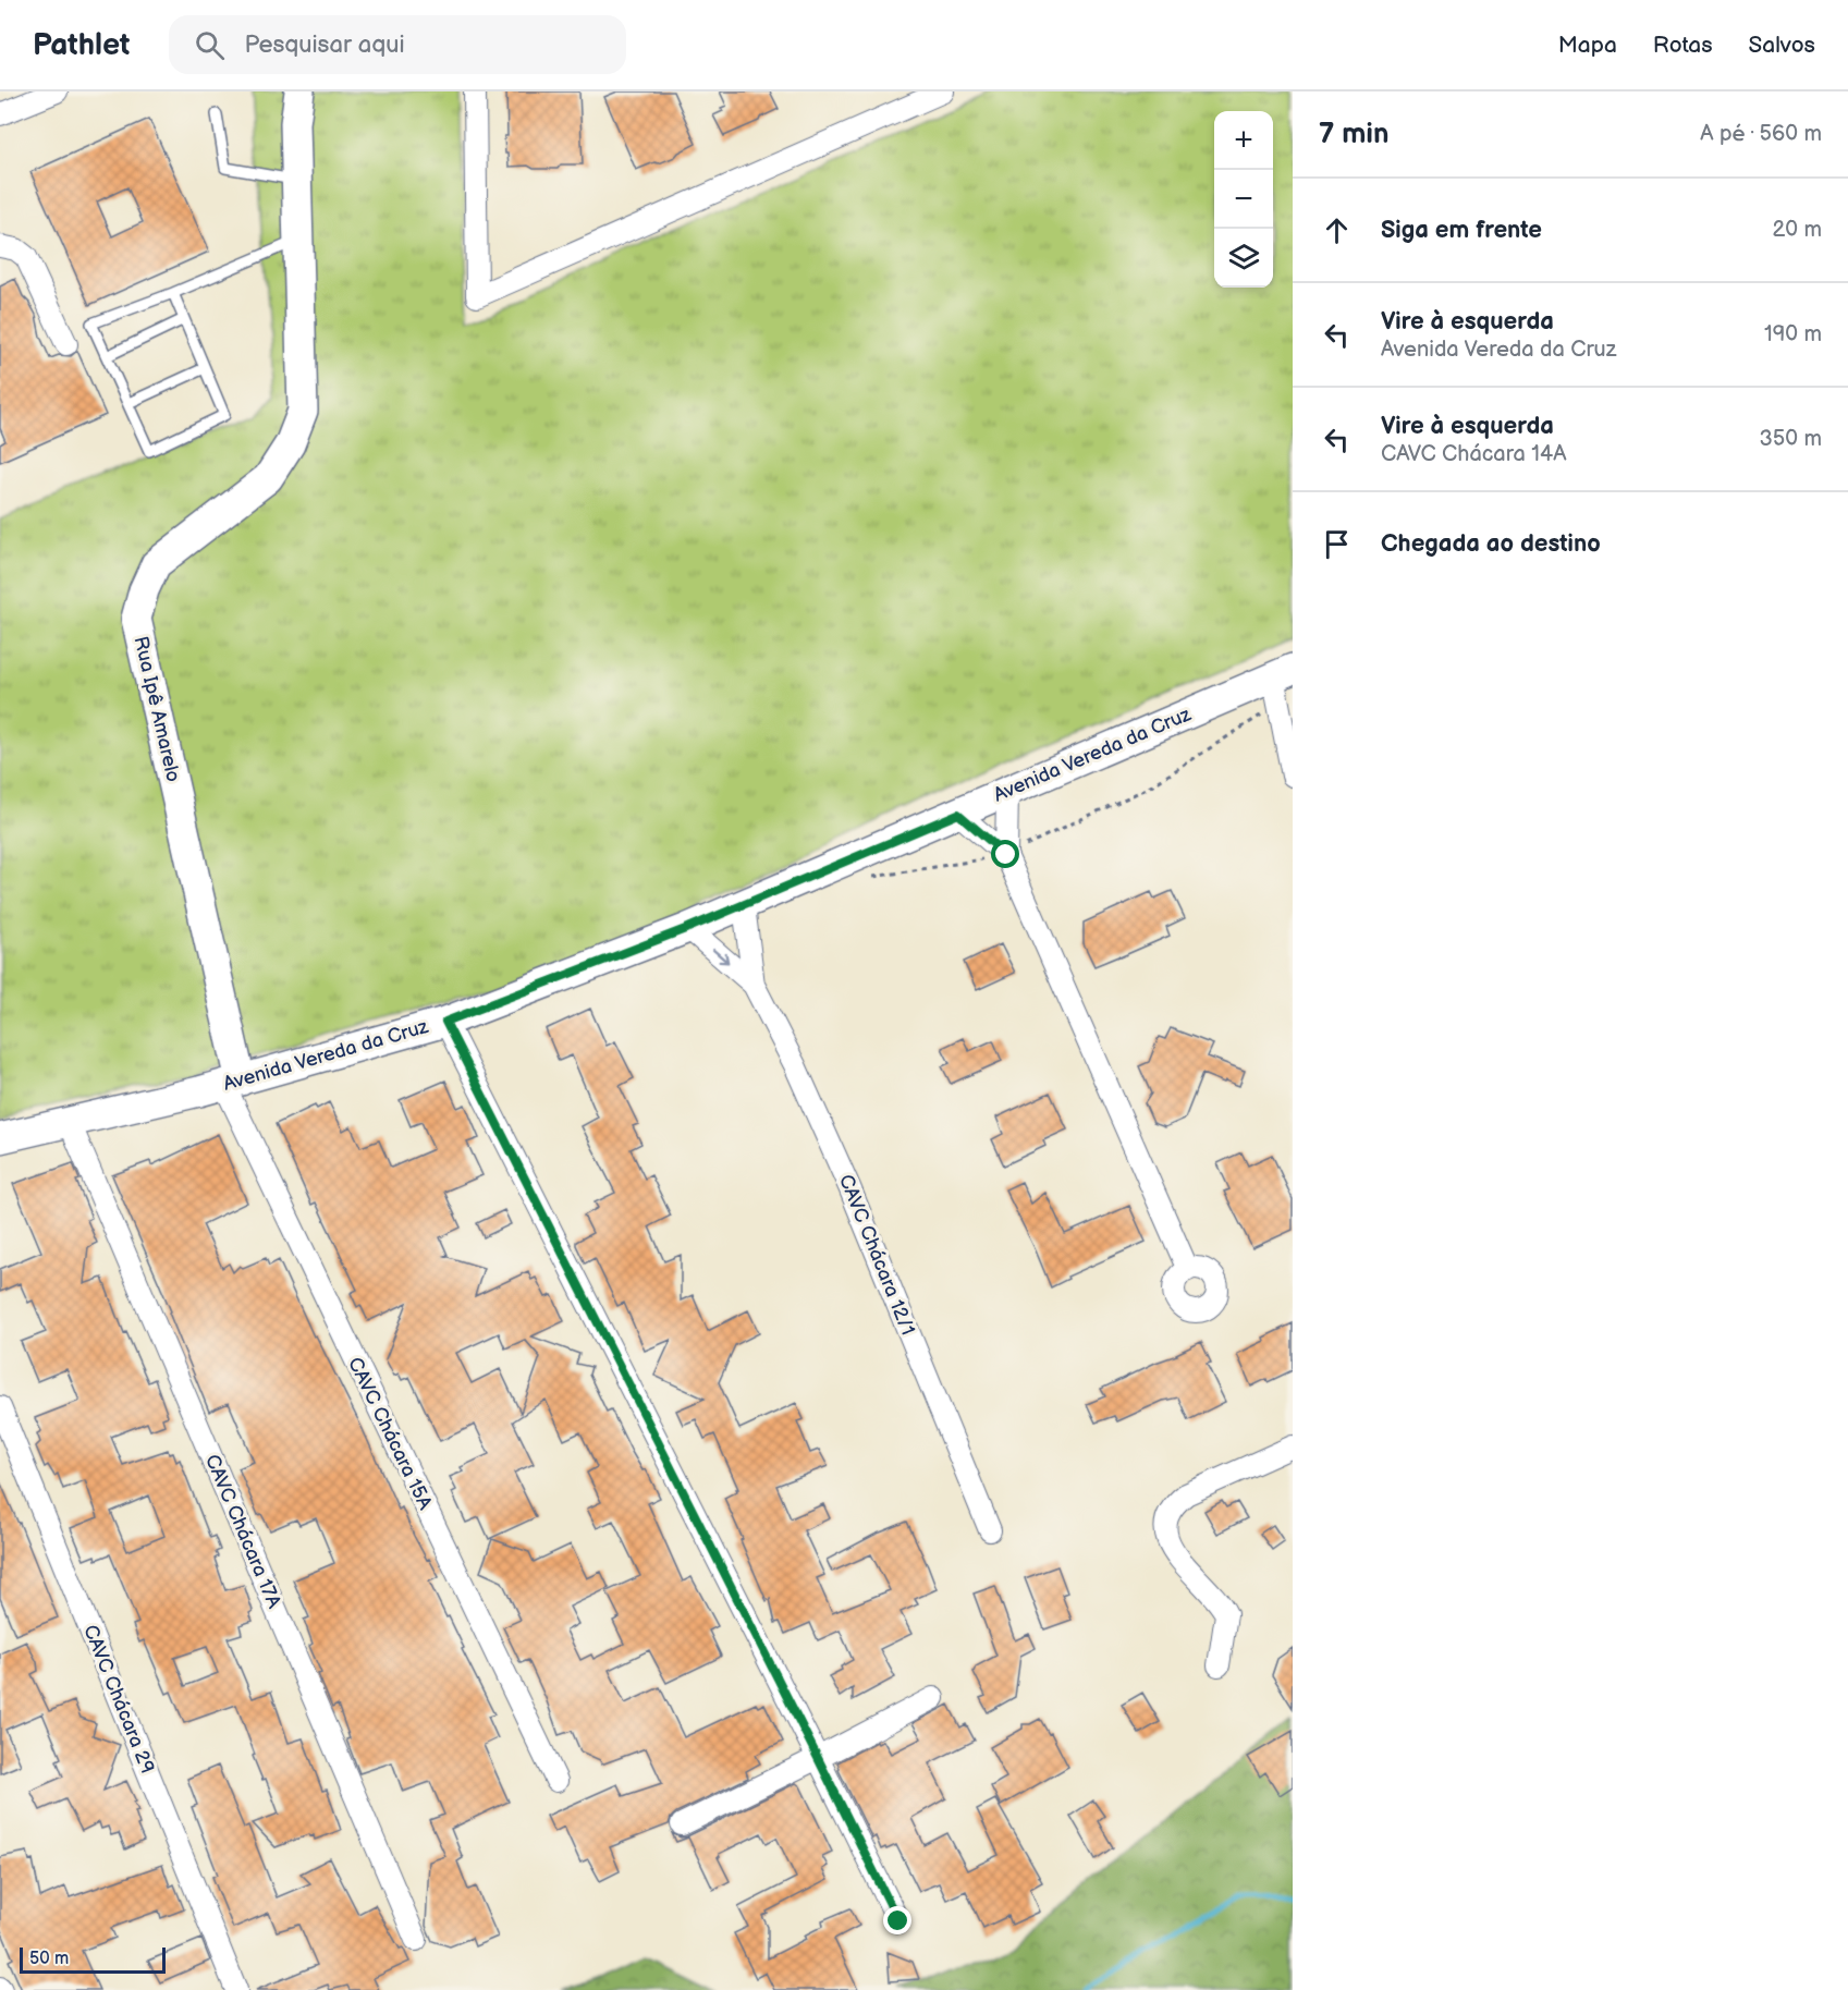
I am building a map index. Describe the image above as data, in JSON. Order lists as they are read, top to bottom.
{
  "streets": {
    "street": [
      "Rua Ipê Amarelo",
      "Avenida Vereda da Cruz",
      "CAVC Chácara 12/1",
      "CAVC Chácara 15A",
      "CAVC Chácara 17A",
      "CAVC Chácara 29"
    ]
  },
  "crossings": [
    ["Rua Ipê Amarelo", "Avenida Vereda da Cruz"],
    ["Rua Ipê Amarelo", "CAVC Chácara 15A"],
    ["Avenida Vereda da Cruz", "CAVC Chácara 12/1"],
    ["Avenida Vereda da Cruz", "CAVC Chácara 15A"],
    ["Avenida Vereda da Cruz", "CAVC Chácara 17A"]
  ],
  "scale_bar": "50 m",
  "page": {
    "header": "Pathlet",
    "search": "Pesquisar aqui",
    "nav": ["Mapa", "Rotas", "Salvos"],
    "heading": ["7 min", "A pé · 560 m"],
    "map_buttons": ["+", "−"],
    "list": [
      ["Siga em frente", "20 m"],
      ["Vire à esquerda", "Avenida Vereda da Cruz", "190 m"],
      ["Vire à esquerda", "CAVC Chácara 14A", "350 m"],
      "Chegada ao destino"
    ],
    "scale": "50 m"
  }
}
